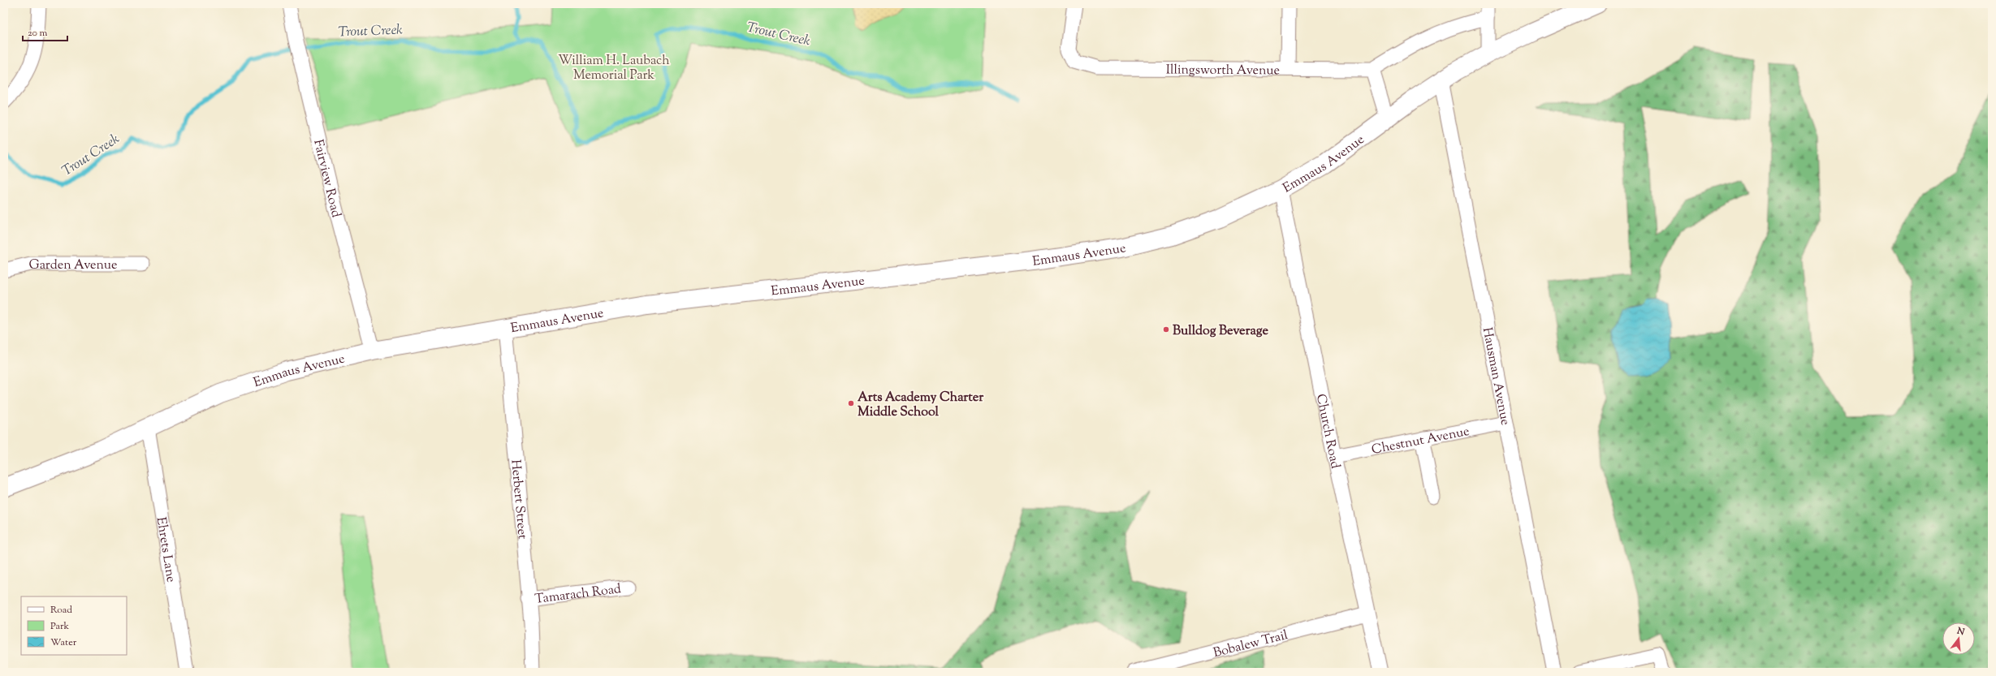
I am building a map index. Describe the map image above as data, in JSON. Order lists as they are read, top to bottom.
{
  "streets": {
    "main road": ["Emmaus Avenue"],
    "street": [
      "Illingsworth Avenue",
      "Fairview Road",
      "Garden Avenue",
      "Hausman Avenue",
      "Church Road",
      "Chestnut Avenue",
      "Herbert Street",
      "Ehrets Lane",
      "Tamarach Road",
      "Bobalew Trail"
    ]
  },
  "crossings": [
    ["Emmaus Avenue", "Fairview Road"],
    ["Emmaus Avenue", "Hausman Avenue"],
    ["Emmaus Avenue", "Church Road"],
    ["Emmaus Avenue", "Herbert Street"],
    ["Emmaus Avenue", "Ehrets Lane"],
    ["Hausman Avenue", "Chestnut Avenue"],
    ["Church Road", "Chestnut Avenue"],
    ["Church Road", "Bobalew Trail"],
    ["Herbert Street", "Tamarach Road"]
  ],
  "water": ["Trout Creek"],
  "parks": ["William H. Laubach Memorial Park"],
  "places": ["Bulldog Beverage", "Arts Academy Charter Middle School"],
  "legend": ["Road", "Park", "Water"],
  "scale_bar": "20 m",
  "north": "top"
}
